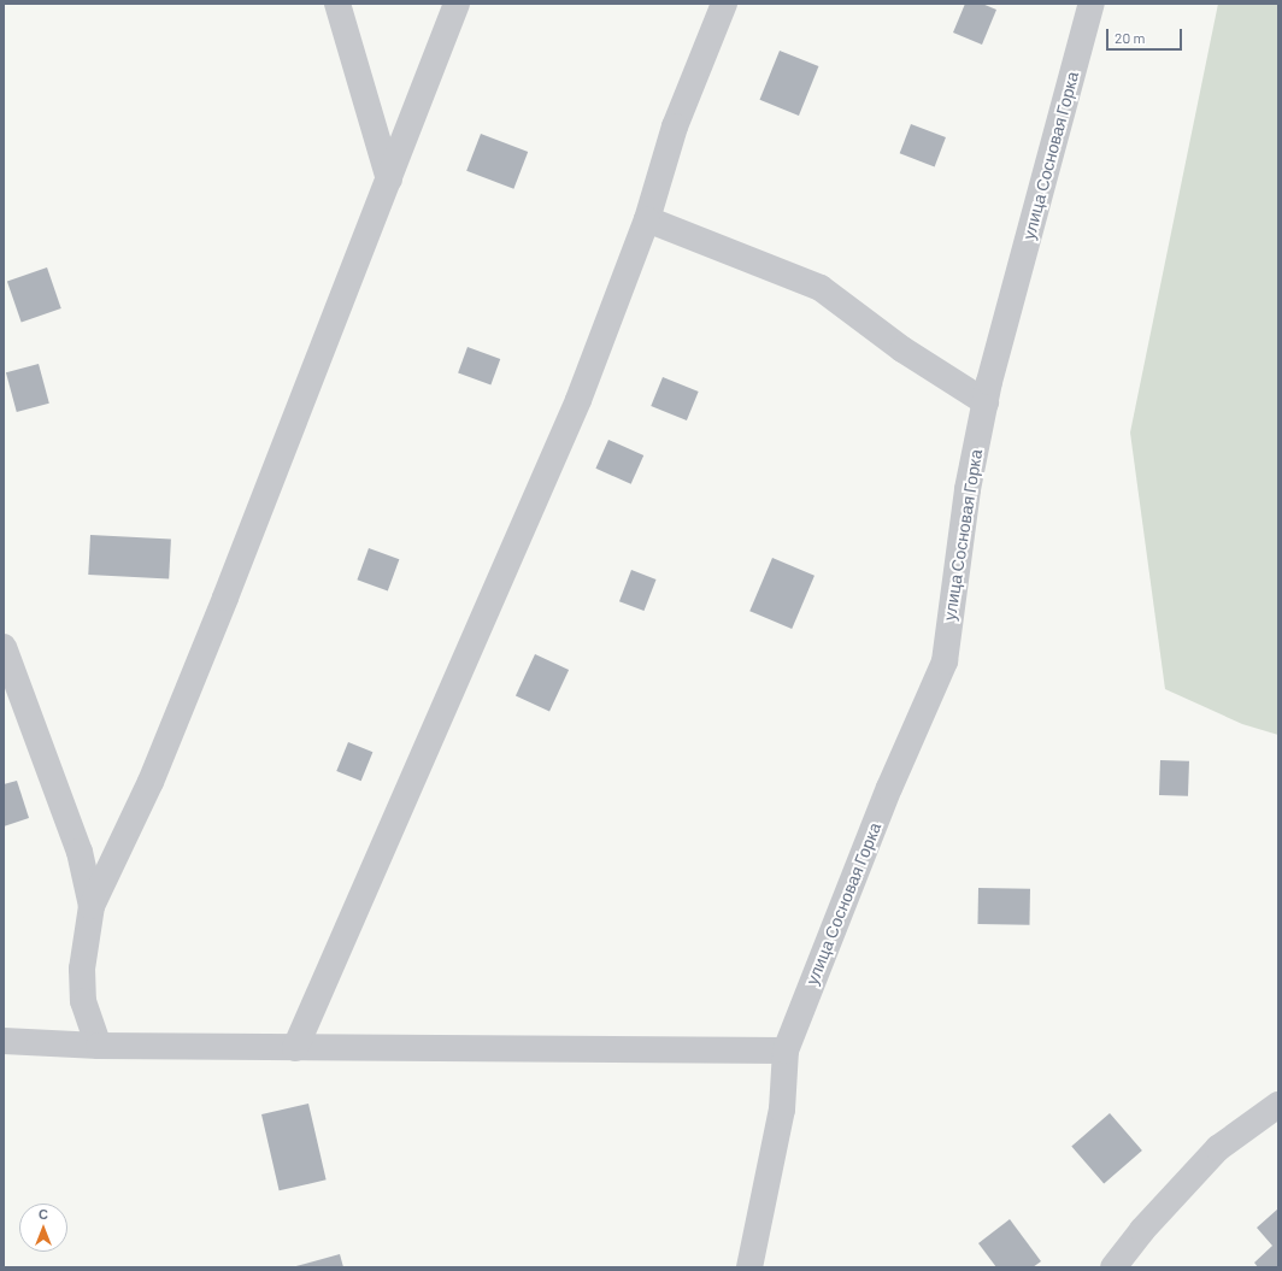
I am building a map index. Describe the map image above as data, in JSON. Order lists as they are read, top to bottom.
{
  "streets": {
    "street": ["улица Сосновая Горка"]
  },
  "scale_bar": "20 m",
  "north": "top"
}
